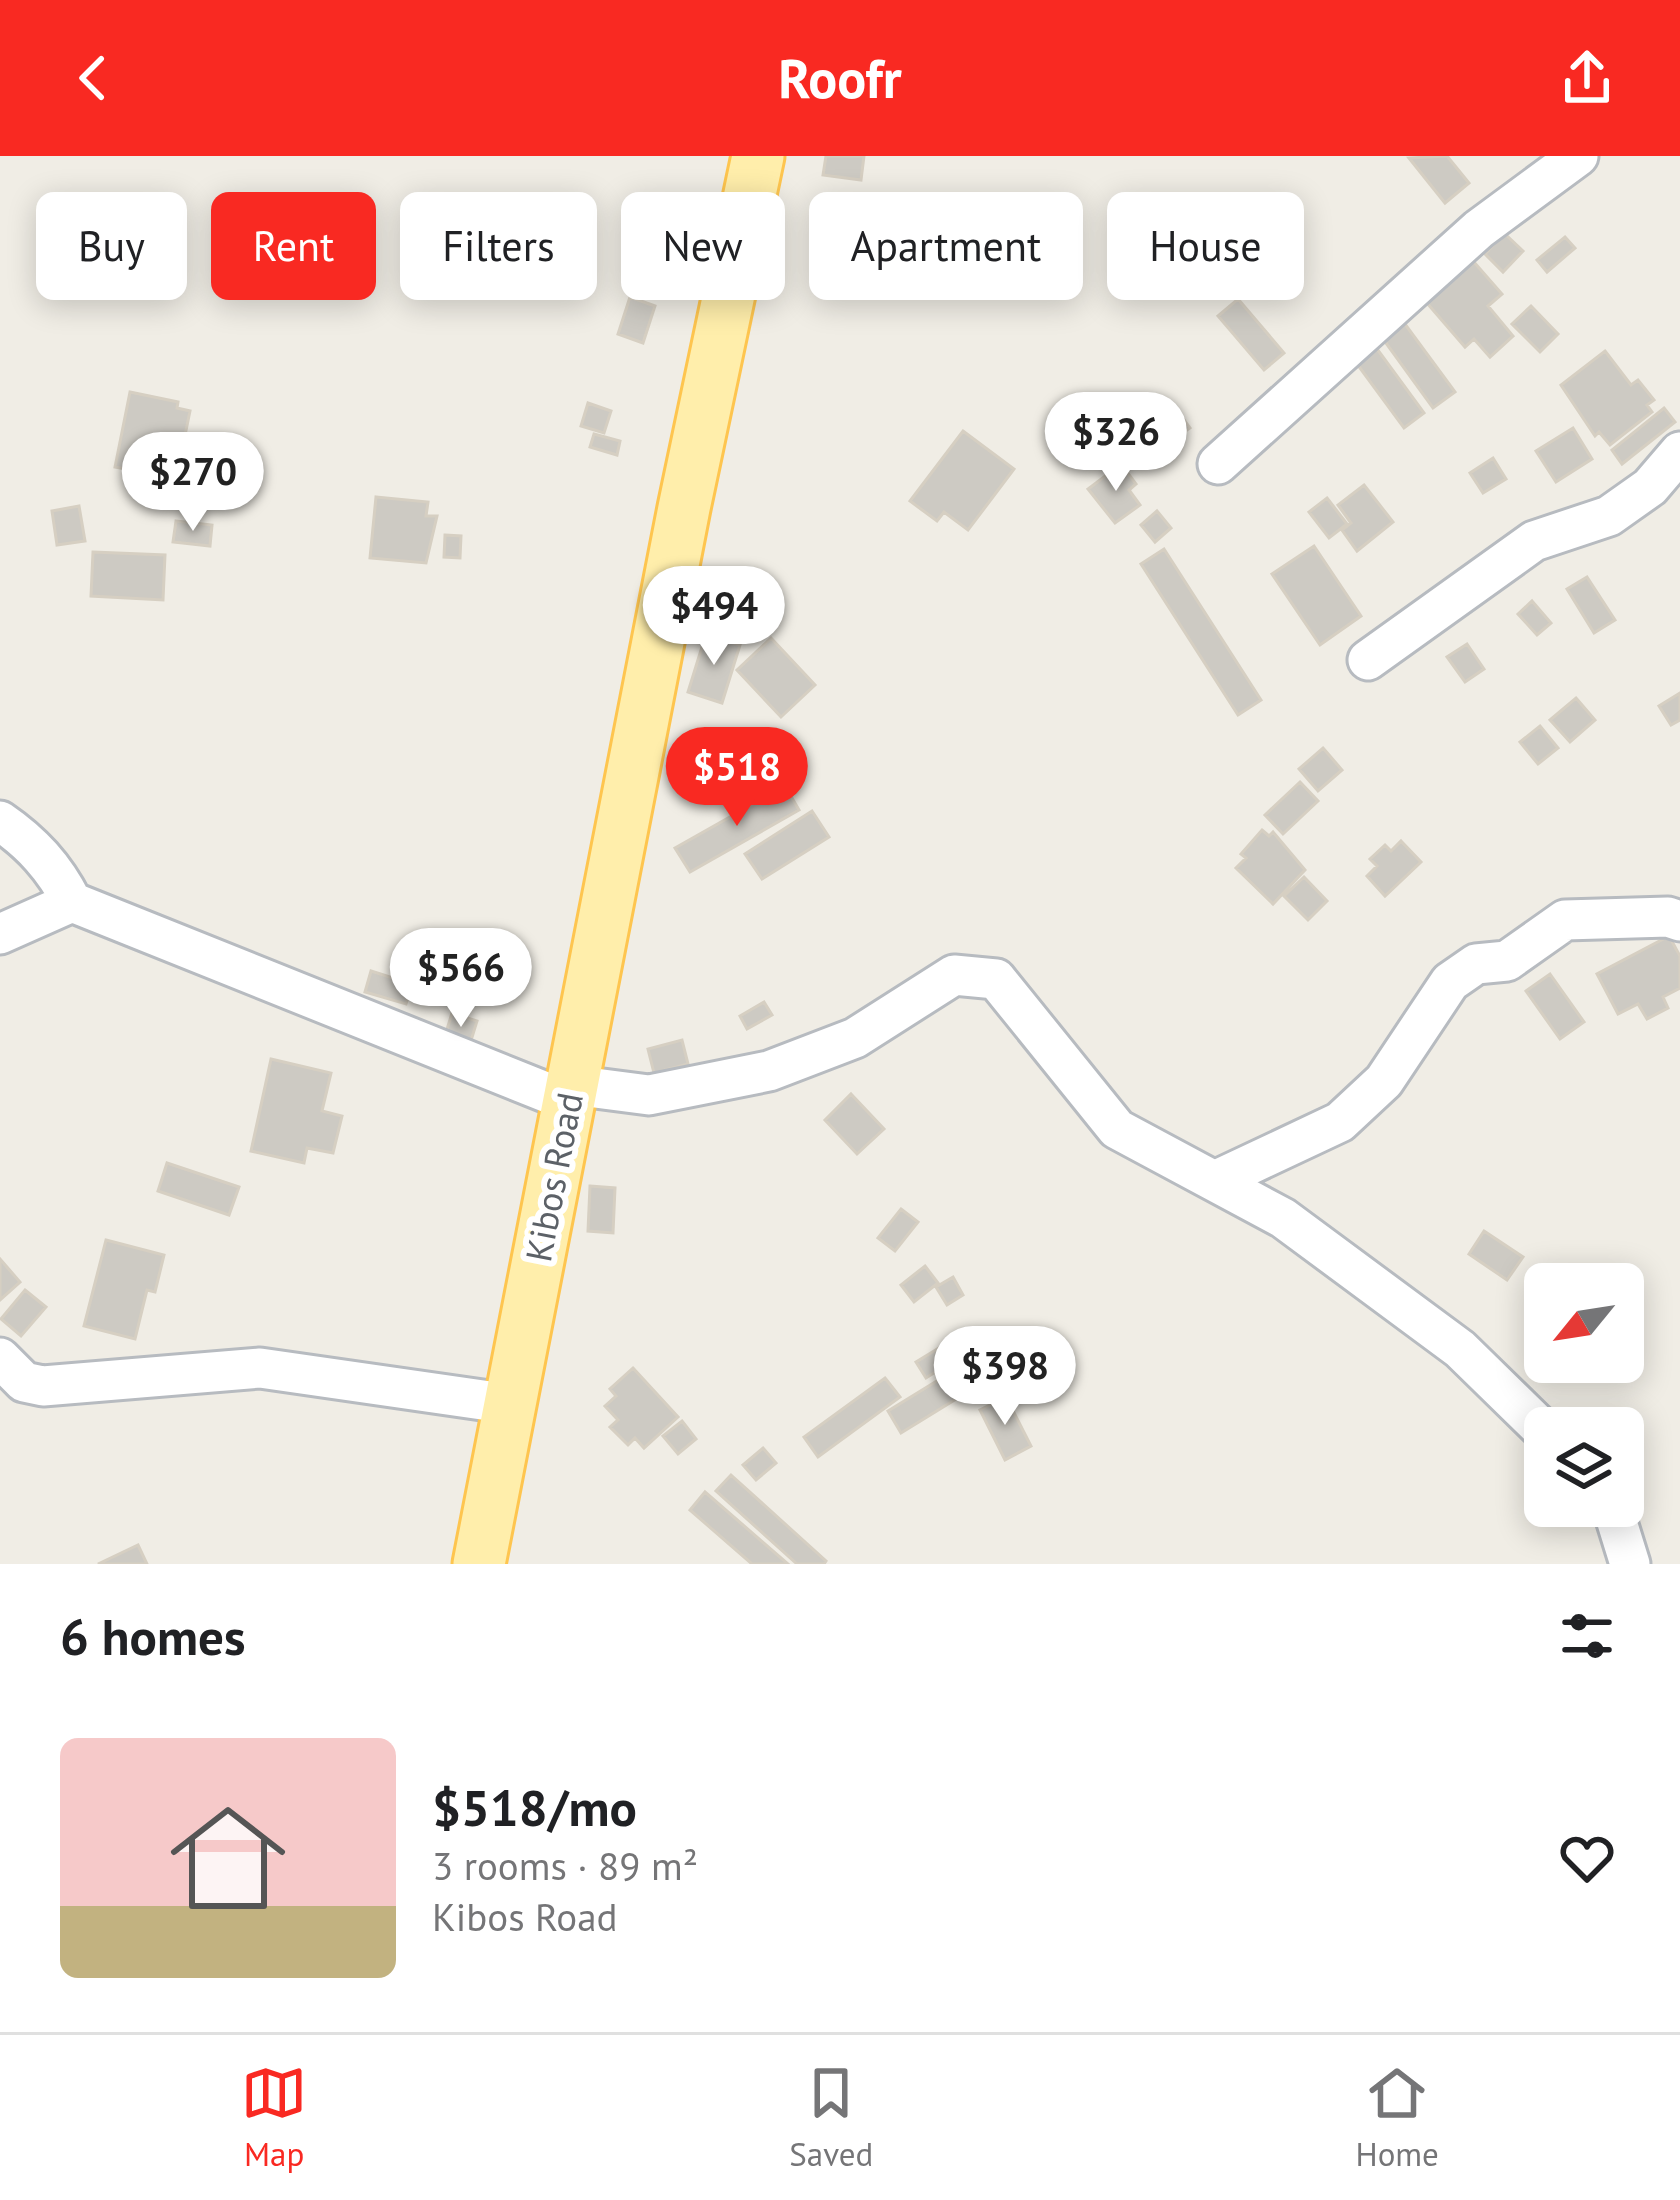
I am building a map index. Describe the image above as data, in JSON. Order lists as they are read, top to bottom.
{
  "streets": {
    "main road": ["Kibos Road"]
  },
  "north": "bottom left",
  "page": {
    "header": "Roofr",
    "chip": [
      "Buy",
      "Rent",
      "Filters",
      "New",
      "Apartment",
      "House"
    ],
    "price": [
      "$326",
      "$270",
      "$494",
      "$518",
      "$566",
      "$398"
    ],
    "heading": "6 homes",
    "list": [
      {
        "name": "$518/mo",
        "note": "3 rooms · 89 m² · Kibos Road"
      }
    ],
    "tabs": ["Map", "Saved", "Home"]
  }
}
